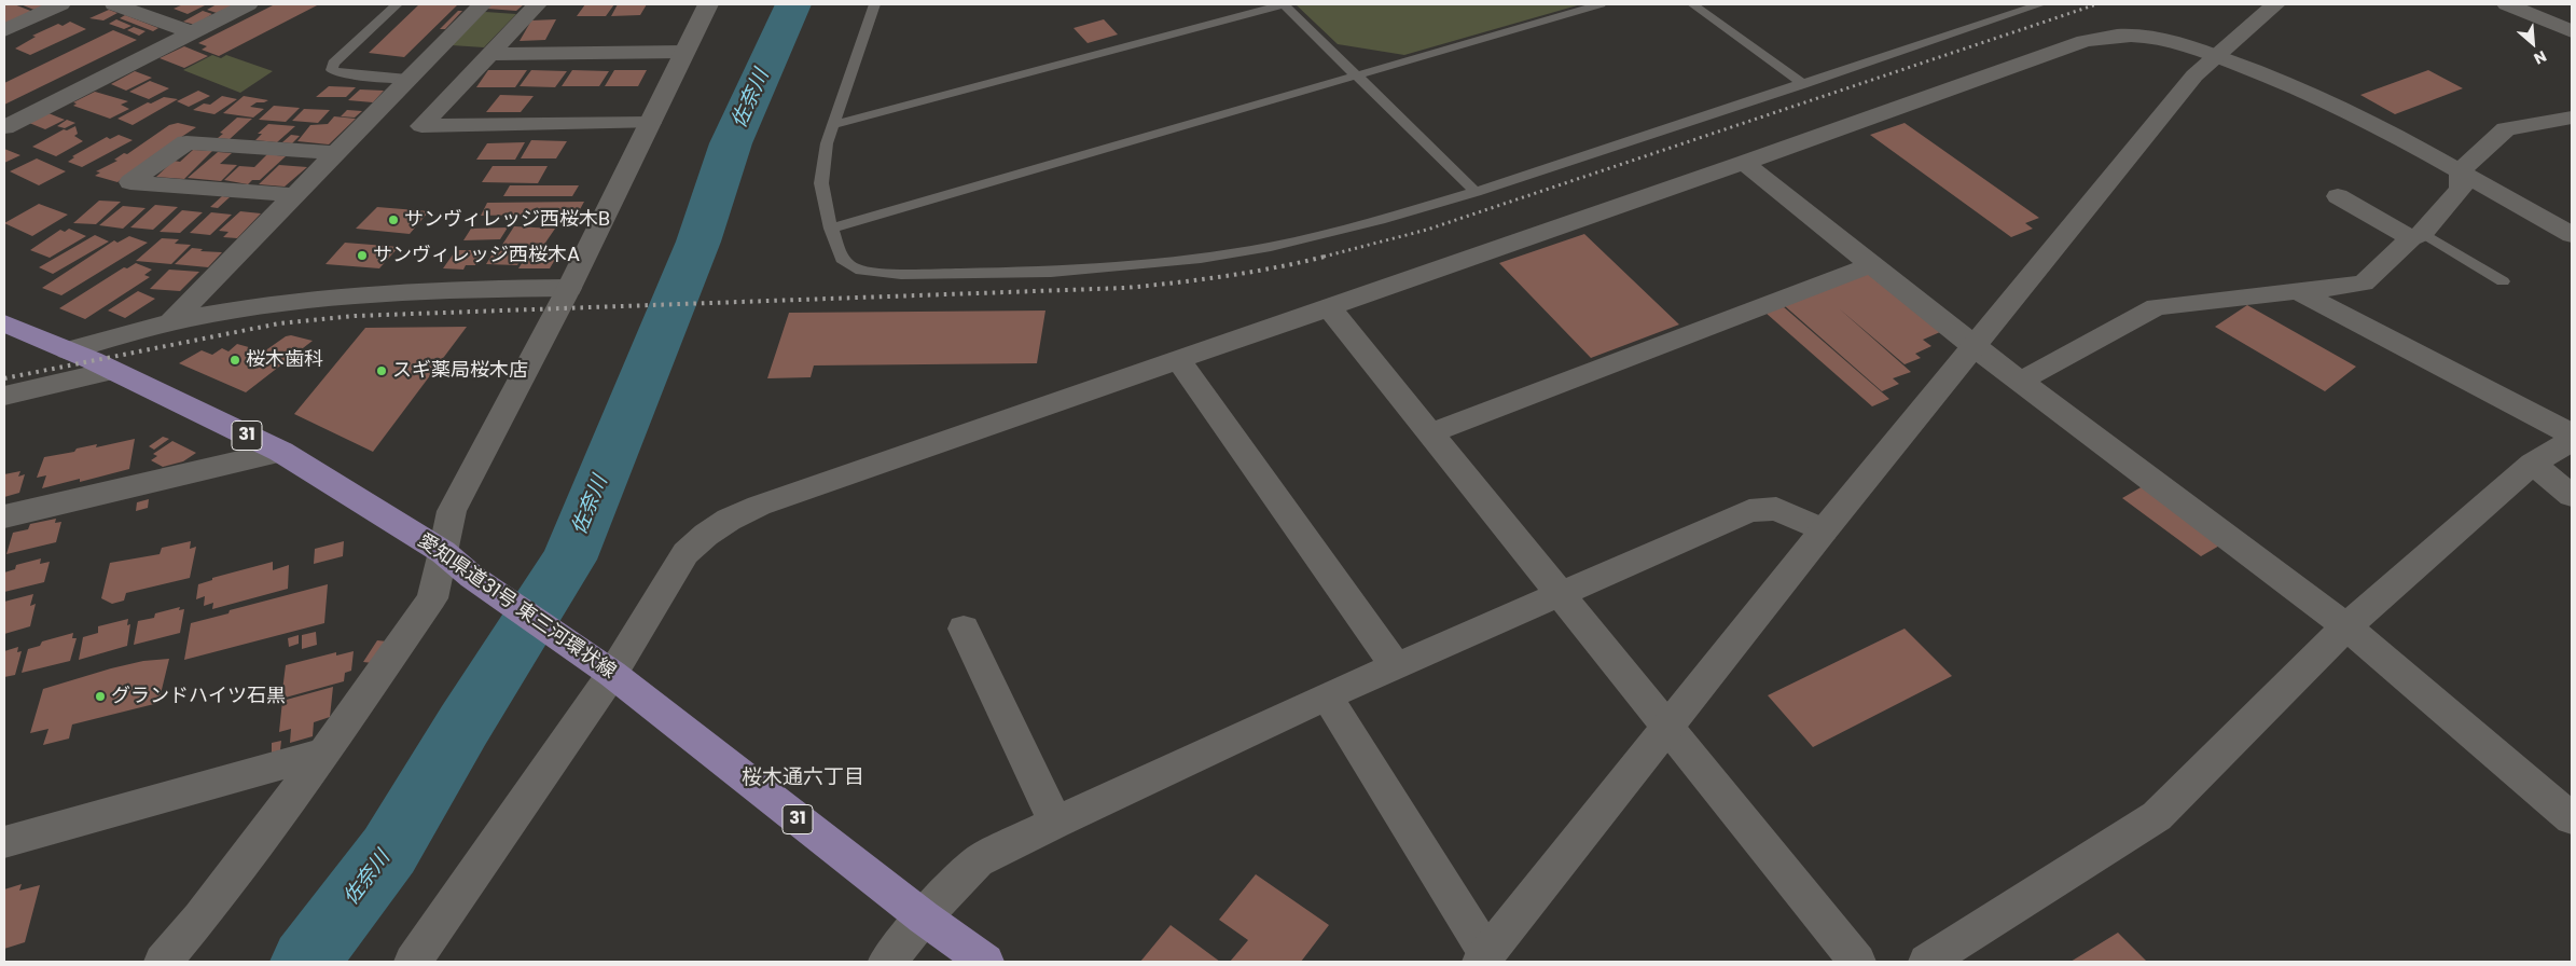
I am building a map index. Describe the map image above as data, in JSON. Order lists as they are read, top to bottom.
{
  "streets": {
    "main road": ["31", "愛知県道31号 東三河環状線"]
  },
  "districts": ["桜木通六丁目"],
  "water": ["佐奈川"],
  "places": [
    "サンヴィレッジ西桜木B",
    "サンヴィレッジ西桜木A",
    "桜木歯科",
    "スギ薬局桜木店",
    "グランドハイツ石黒"
  ],
  "north": "bottom right"
}
